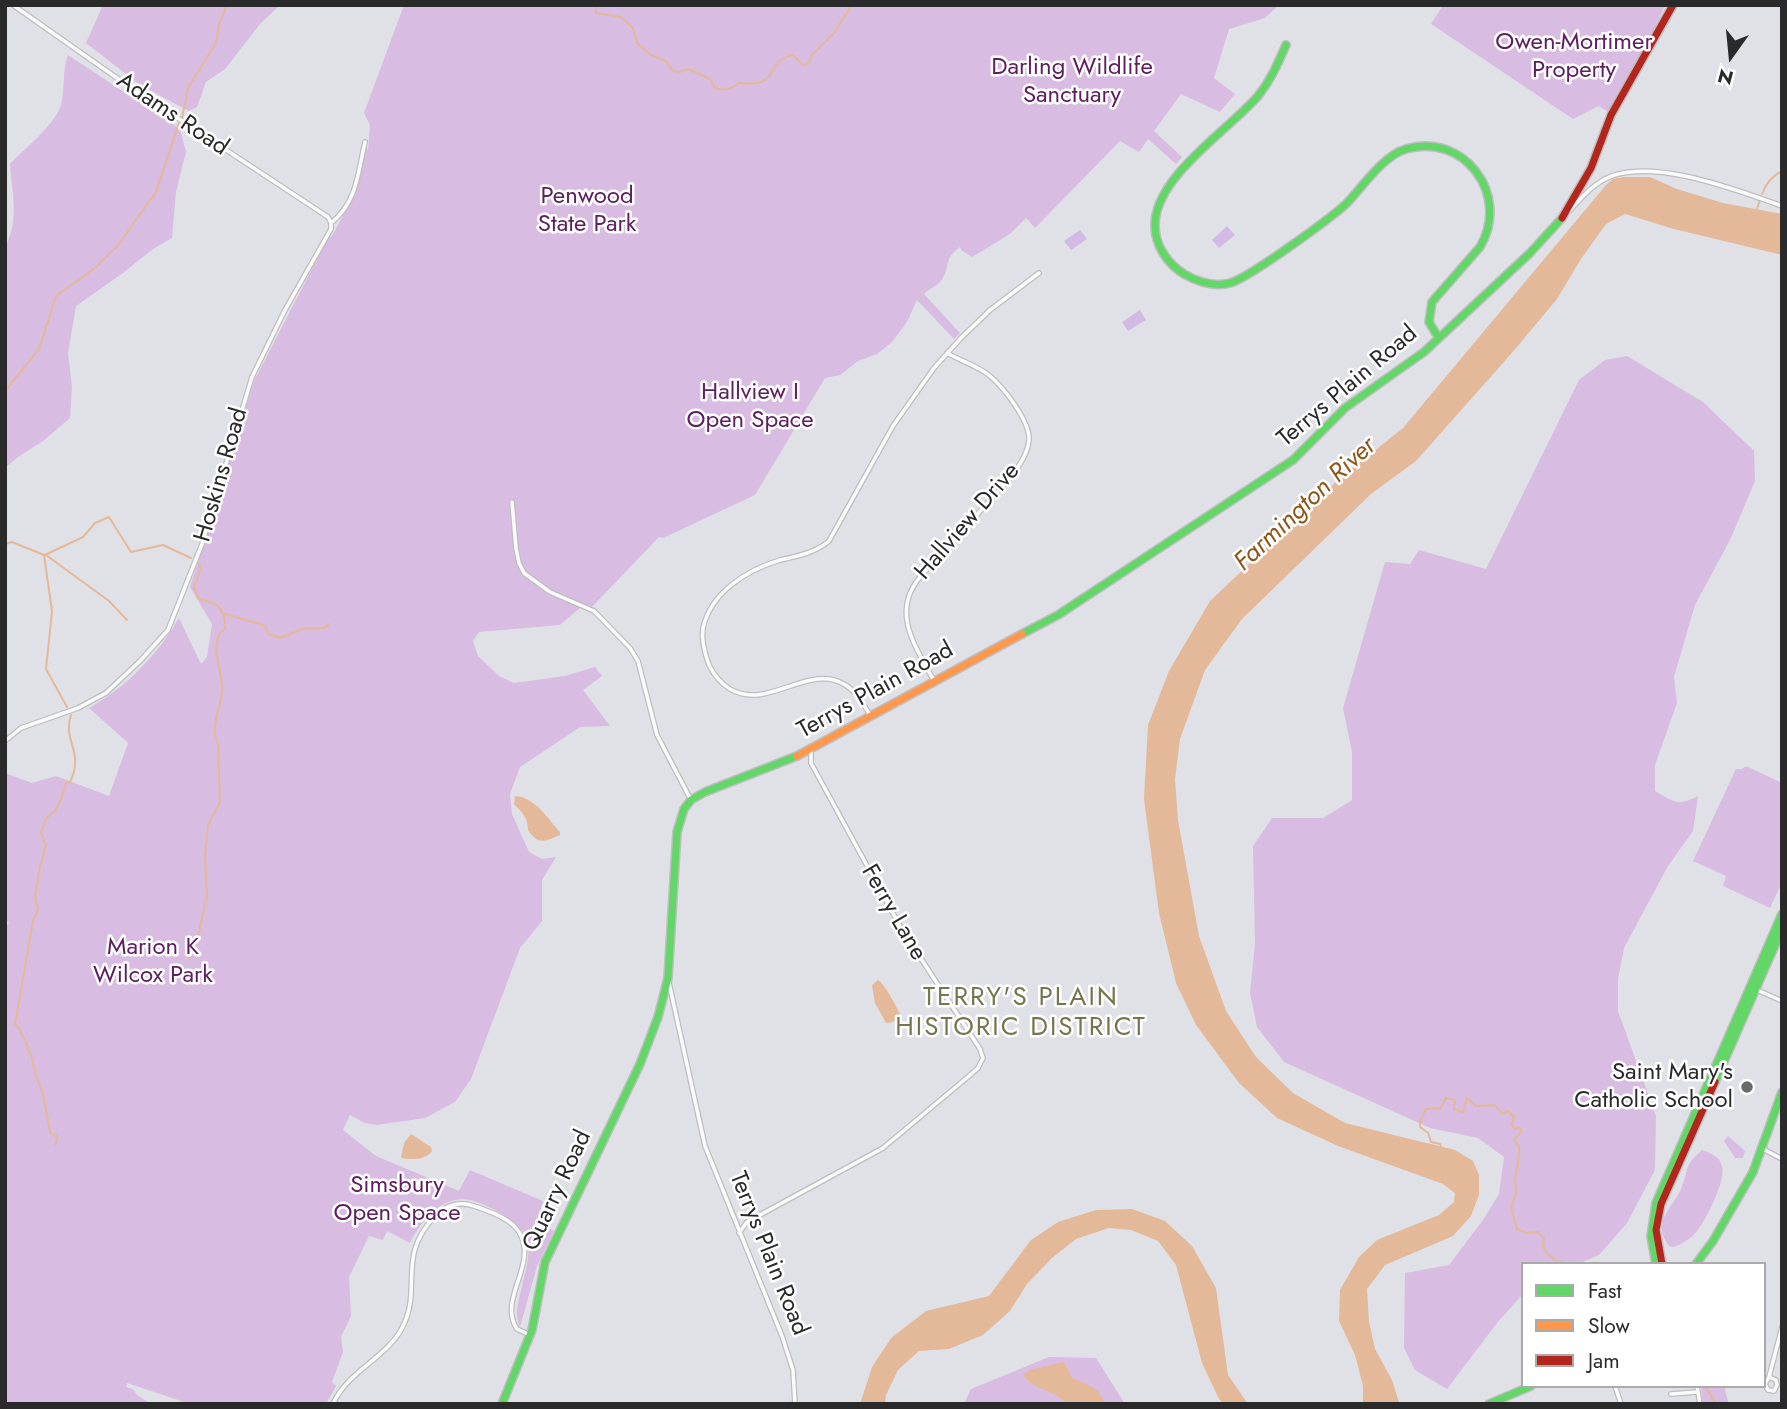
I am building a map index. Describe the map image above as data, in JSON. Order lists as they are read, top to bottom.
{
  "streets": {
    "main road": ["Terrys Plain Road", "Quarry Road"],
    "street": [
      "Adams Road",
      "Hoskins Road",
      "Hallview Drive",
      "Ferry Lane"
    ]
  },
  "crossings": [
    ["Adams Road", "Hoskins Road"],
    ["Terrys Plain Road", "Hallview Drive"],
    ["Terrys Plain Road", "Ferry Lane"],
    ["Terrys Plain Road", "Quarry Road"]
  ],
  "districts": ["TERRY'S PLAIN HISTORIC DISTRICT"],
  "water": ["Farmington River"],
  "parks": [
    "Owen-Mortimer Property",
    "Darling Wildlife Sanctuary",
    "Penwood State Park",
    "Hallview I Open Space",
    "Marion K Wilcox Park",
    "Simsbury Open Space"
  ],
  "places": ["Saint Mary's Catholic School"],
  "legend": ["Fast", "Slow", "Jam"],
  "north": "bottom"
}
